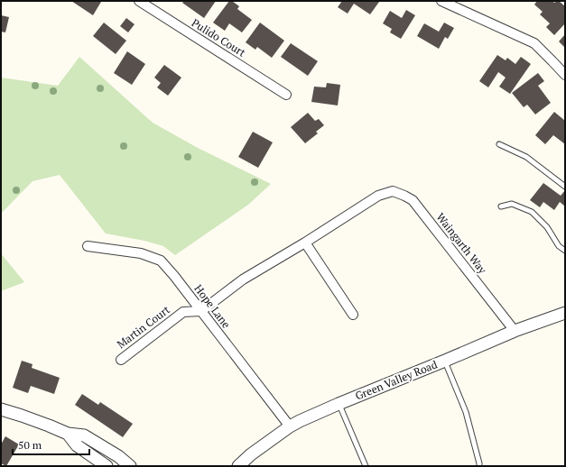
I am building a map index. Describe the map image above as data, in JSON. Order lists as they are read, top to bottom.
{
  "streets": {
    "street": [
      "Pulido Court",
      "Waingarth Way",
      "Hope Lane",
      "Martin Court",
      "Green Valley Road"
    ]
  },
  "crossings": [
    ["Waingarth Way", "Green Valley Road"],
    ["Hope Lane", "Martin Court"],
    ["Hope Lane", "Green Valley Road"]
  ],
  "scale_bar": "50 m"
}
